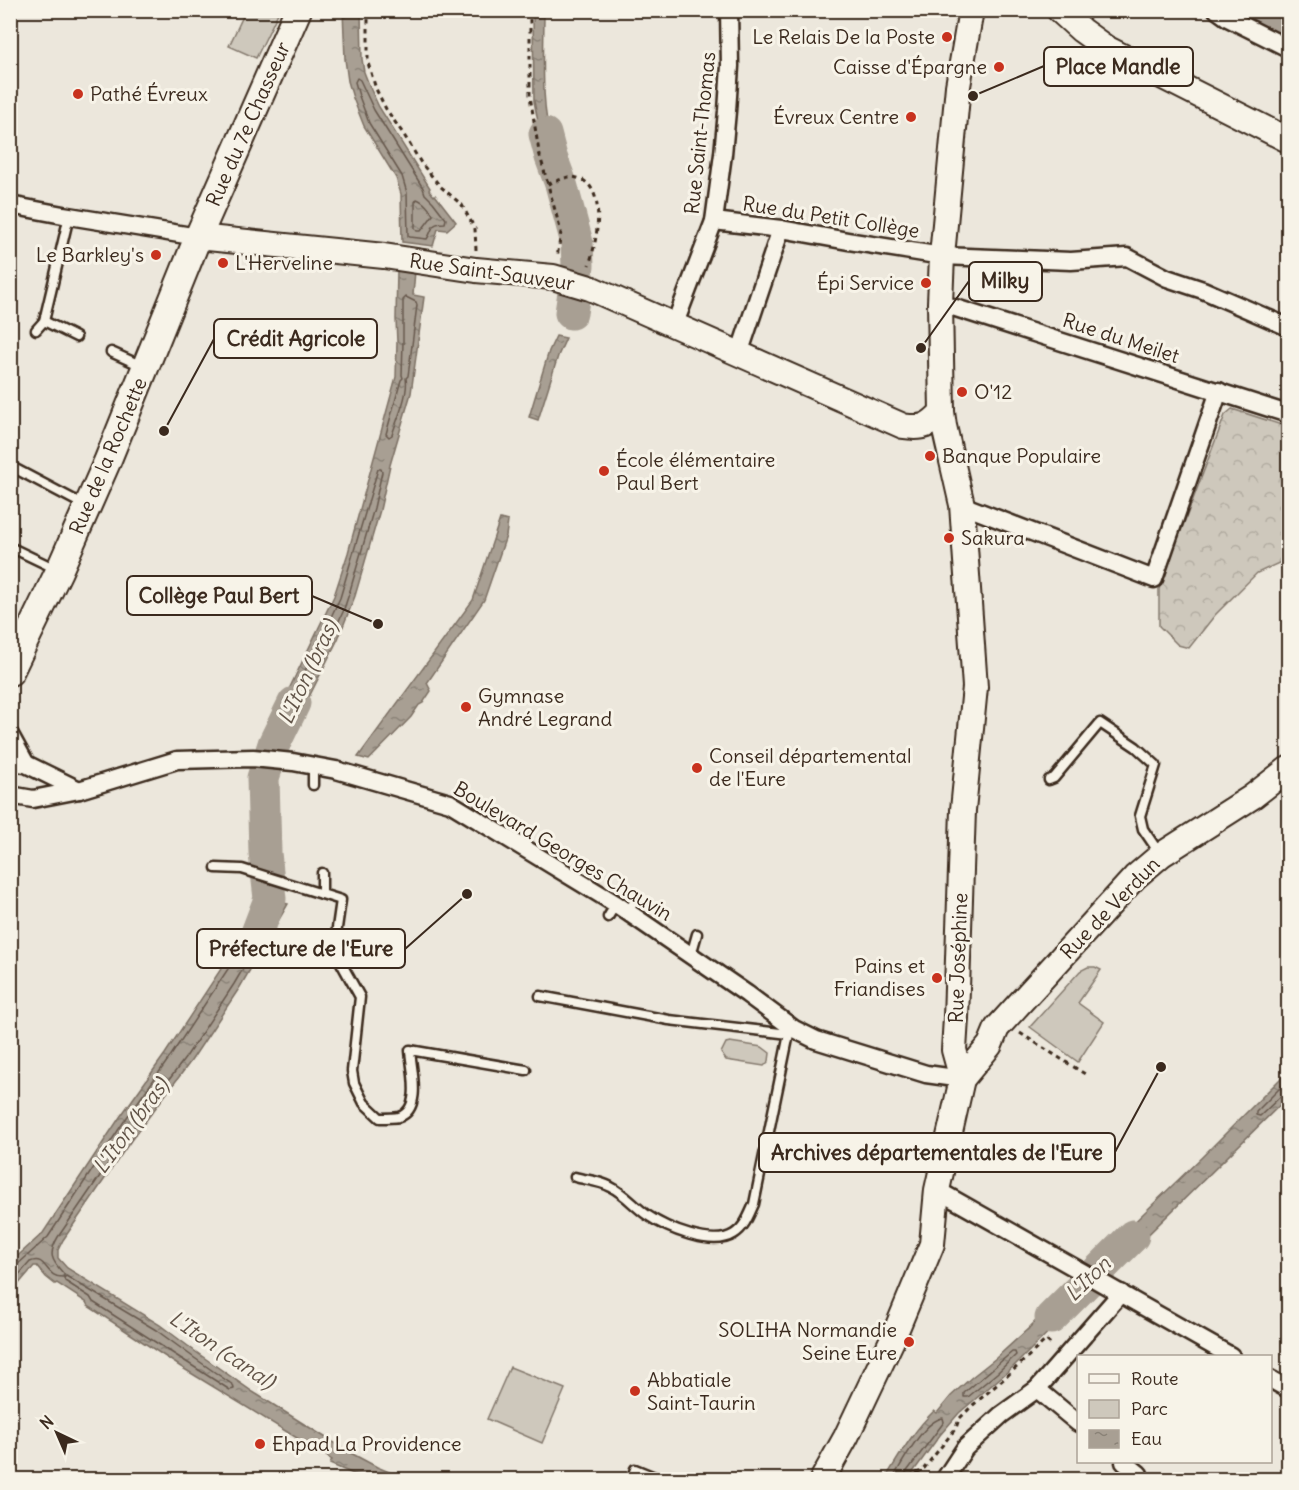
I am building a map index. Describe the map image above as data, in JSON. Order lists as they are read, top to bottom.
{
  "streets": {
    "main road": [
      "Rue du 7e Chasseur",
      "Rue Saint-Sauveur",
      "Rue de la Rochette",
      "Rue de Verdun",
      "Rue Joséphine"
    ],
    "street": [
      "Rue Saint-Thomas",
      "Rue du Petit Collège",
      "Rue du Meilet",
      "Boulevard Georges Chauvin"
    ]
  },
  "crossings": [
    ["Rue du 7e Chasseur", "Rue Saint-Sauveur"],
    ["Rue du 7e Chasseur", "Rue de la Rochette"],
    ["Rue Saint-Thomas", "Rue du Petit Collège"],
    ["Rue Saint-Thomas", "Rue Saint-Sauveur"],
    ["Rue du Petit Collège", "Rue Joséphine"],
    ["Rue Saint-Sauveur", "Rue de la Rochette"],
    ["Rue Saint-Sauveur", "Rue Joséphine"],
    ["Rue du Meilet", "Rue Joséphine"],
    ["Boulevard Georges Chauvin", "Rue de Verdun"],
    ["Boulevard Georges Chauvin", "Rue Joséphine"],
    ["Rue de Verdun", "Rue Joséphine"]
  ],
  "water": ["L'Iton (bras)", "L'Iton", "L'Iton (canal)"],
  "places": [
    "Le Relais De la Poste",
    "Caisse d'Épargne",
    "Pathé Évreux",
    "Place Mandle",
    "Évreux Centre",
    "Le Barkley's",
    "L'Herveline",
    "Épi Service",
    "Milky",
    "O'12",
    "Crédit Agricole",
    "Banque Populaire",
    "École élémentaire Paul Bert",
    "Sakura",
    "Collège Paul Bert",
    "Gymnase André Legrand",
    "Conseil départemental de l'Eure",
    "Préfecture de l'Eure",
    "Pains et Friandises",
    "Archives départementales de l'Eure",
    "SOLIHA Normandie Seine Eure",
    "Abbatiale Saint-Taurin",
    "Ehpad La Providence"
  ],
  "legend": ["Route", "Parc", "Eau"],
  "north": "top left"
}
